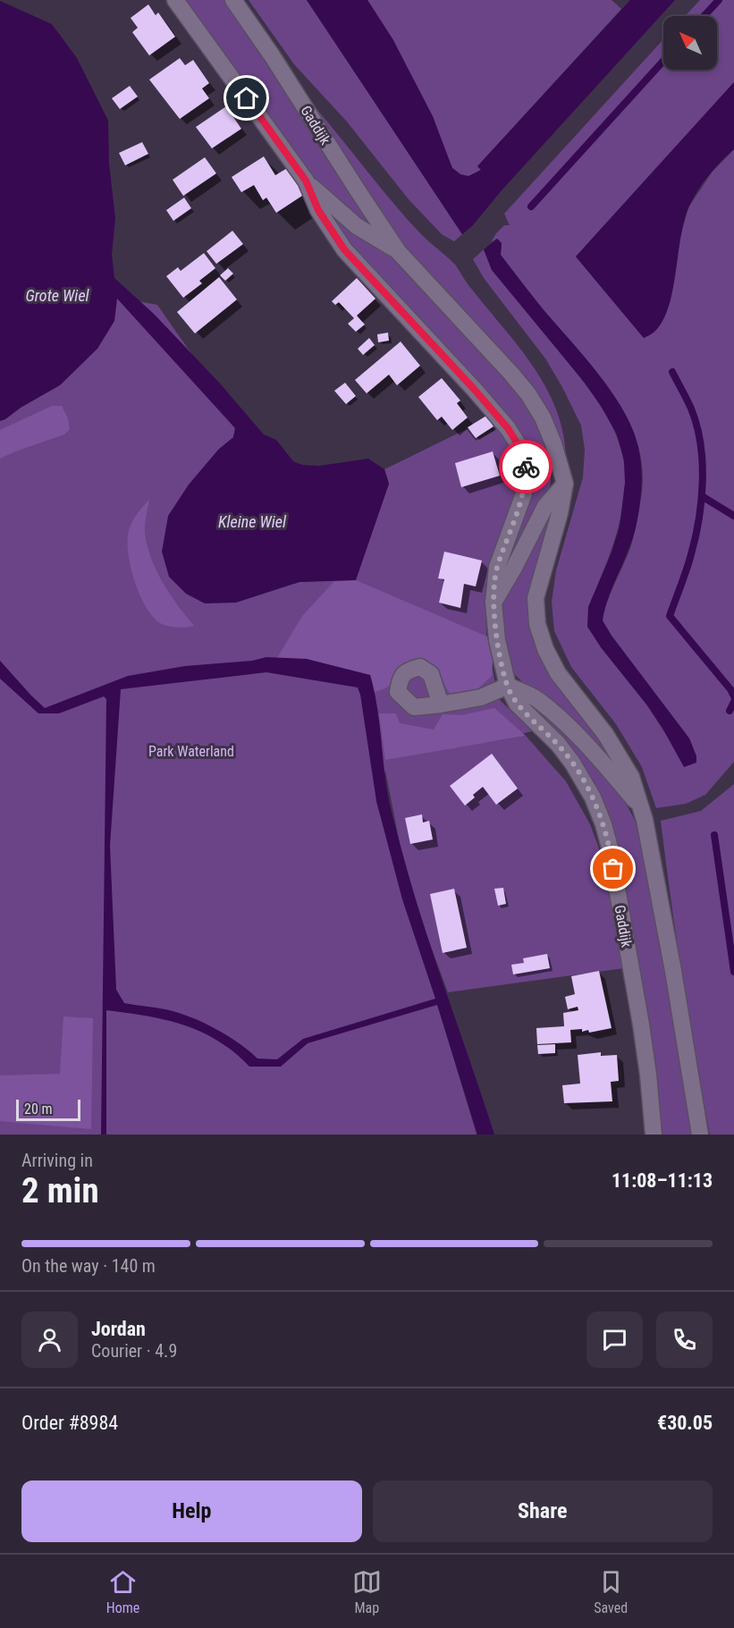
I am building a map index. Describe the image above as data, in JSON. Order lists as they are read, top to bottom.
{
  "streets": {
    "street": ["Gaddijk"]
  },
  "water": ["Grote Wiel", "Kleine Wiel"],
  "parks": ["Park Waterland"],
  "scale_bar": "20 m",
  "north": "top left",
  "page": {
    "scale": "20 m",
    "heading": ["2 min", "Arriving in", "11:08–11:13"],
    "panel": [
      "Jordan",
      "Courier · 4.9",
      "Order #8984",
      "€30.05"
    ],
    "bar": "On the way · 140 m",
    "buttons": ["Help", "Share"],
    "tabs": ["Home", "Map", "Saved"]
  }
}
